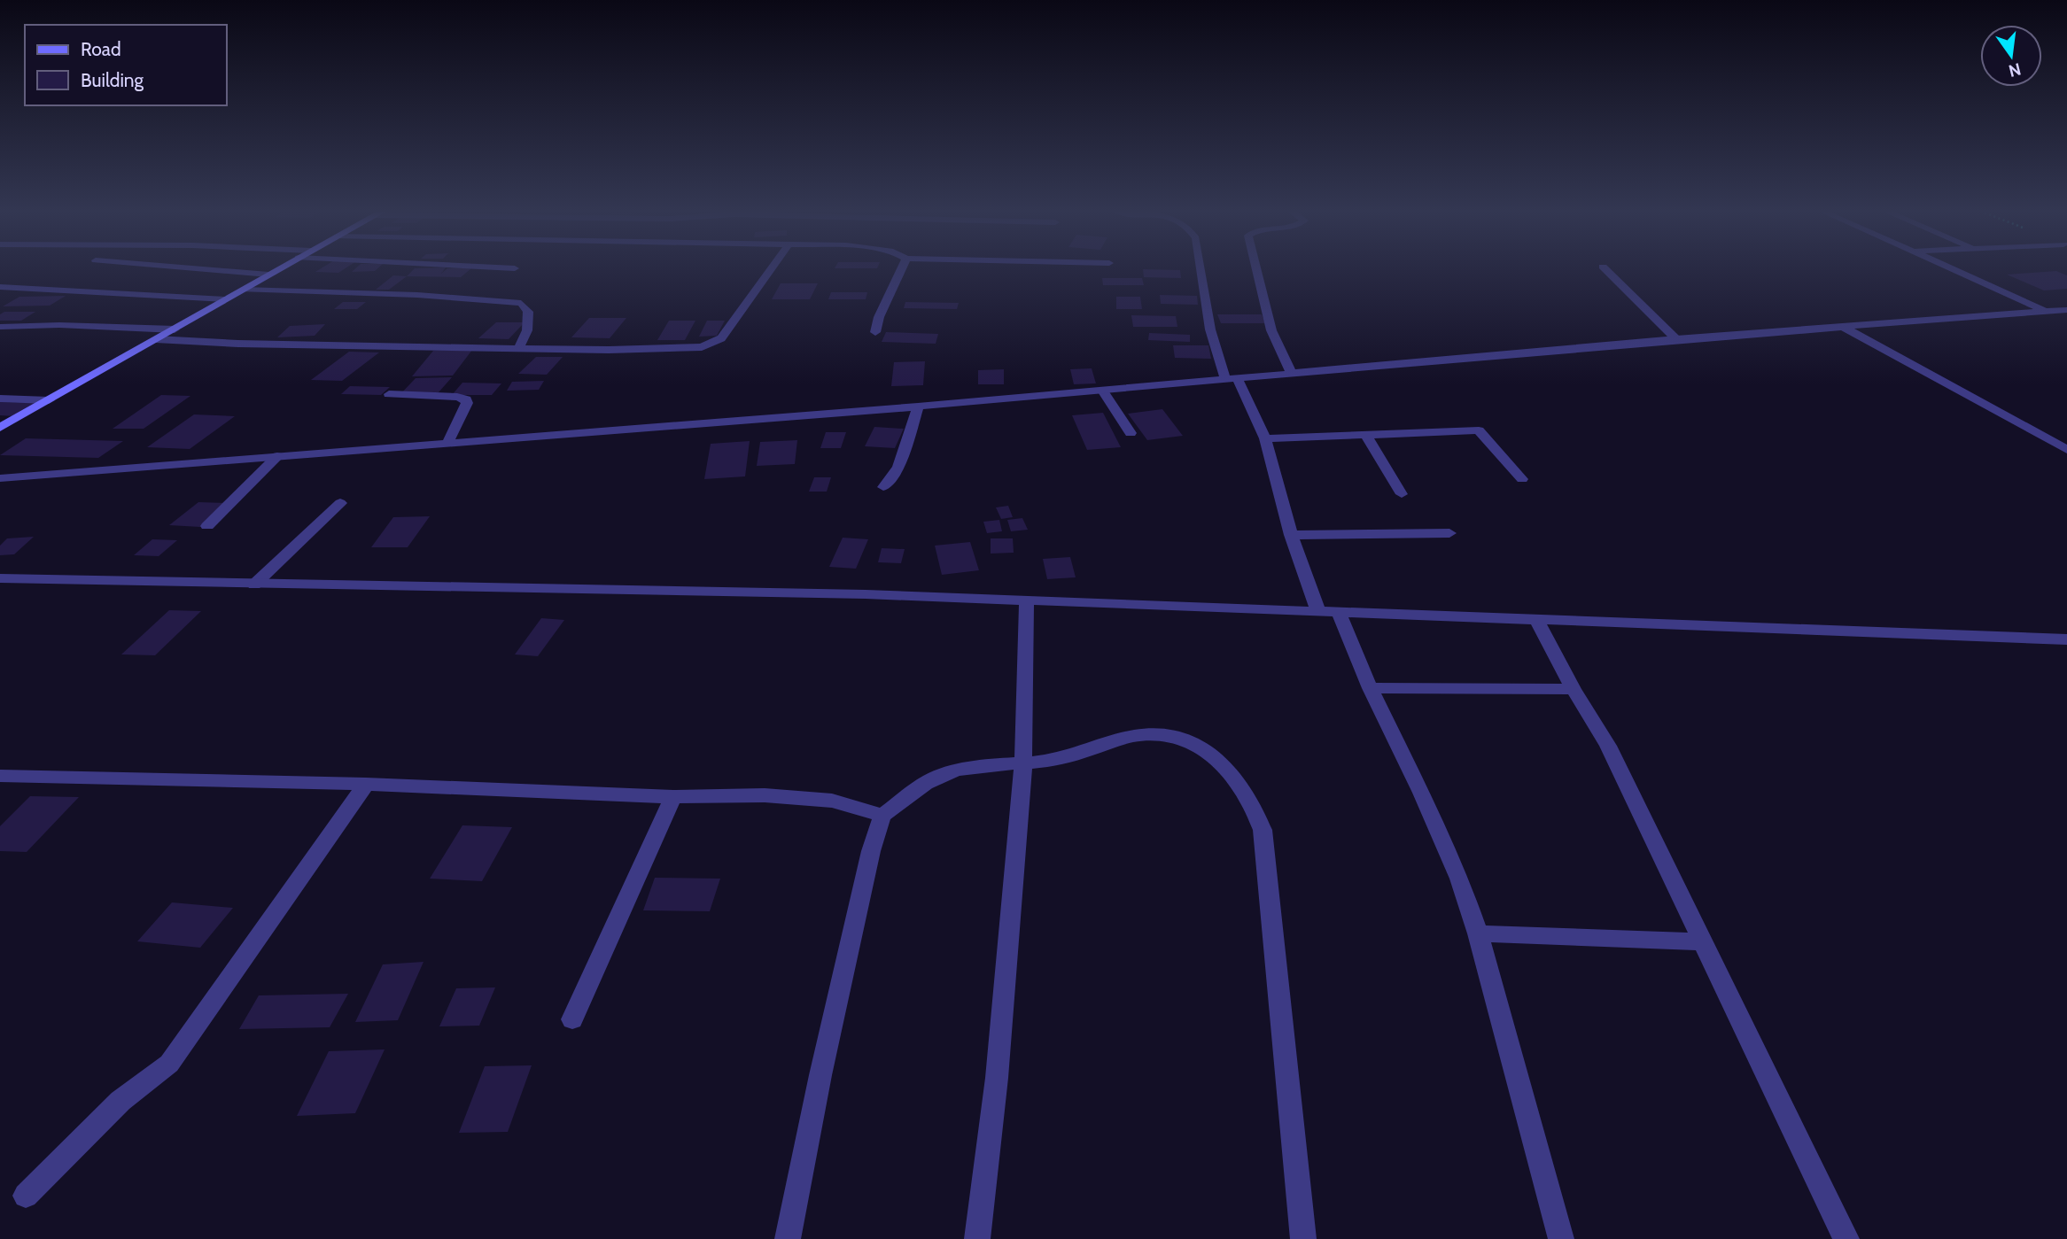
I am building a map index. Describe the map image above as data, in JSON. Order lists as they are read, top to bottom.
{
  "legend": ["Road", "Building"],
  "north": "bottom"
}
